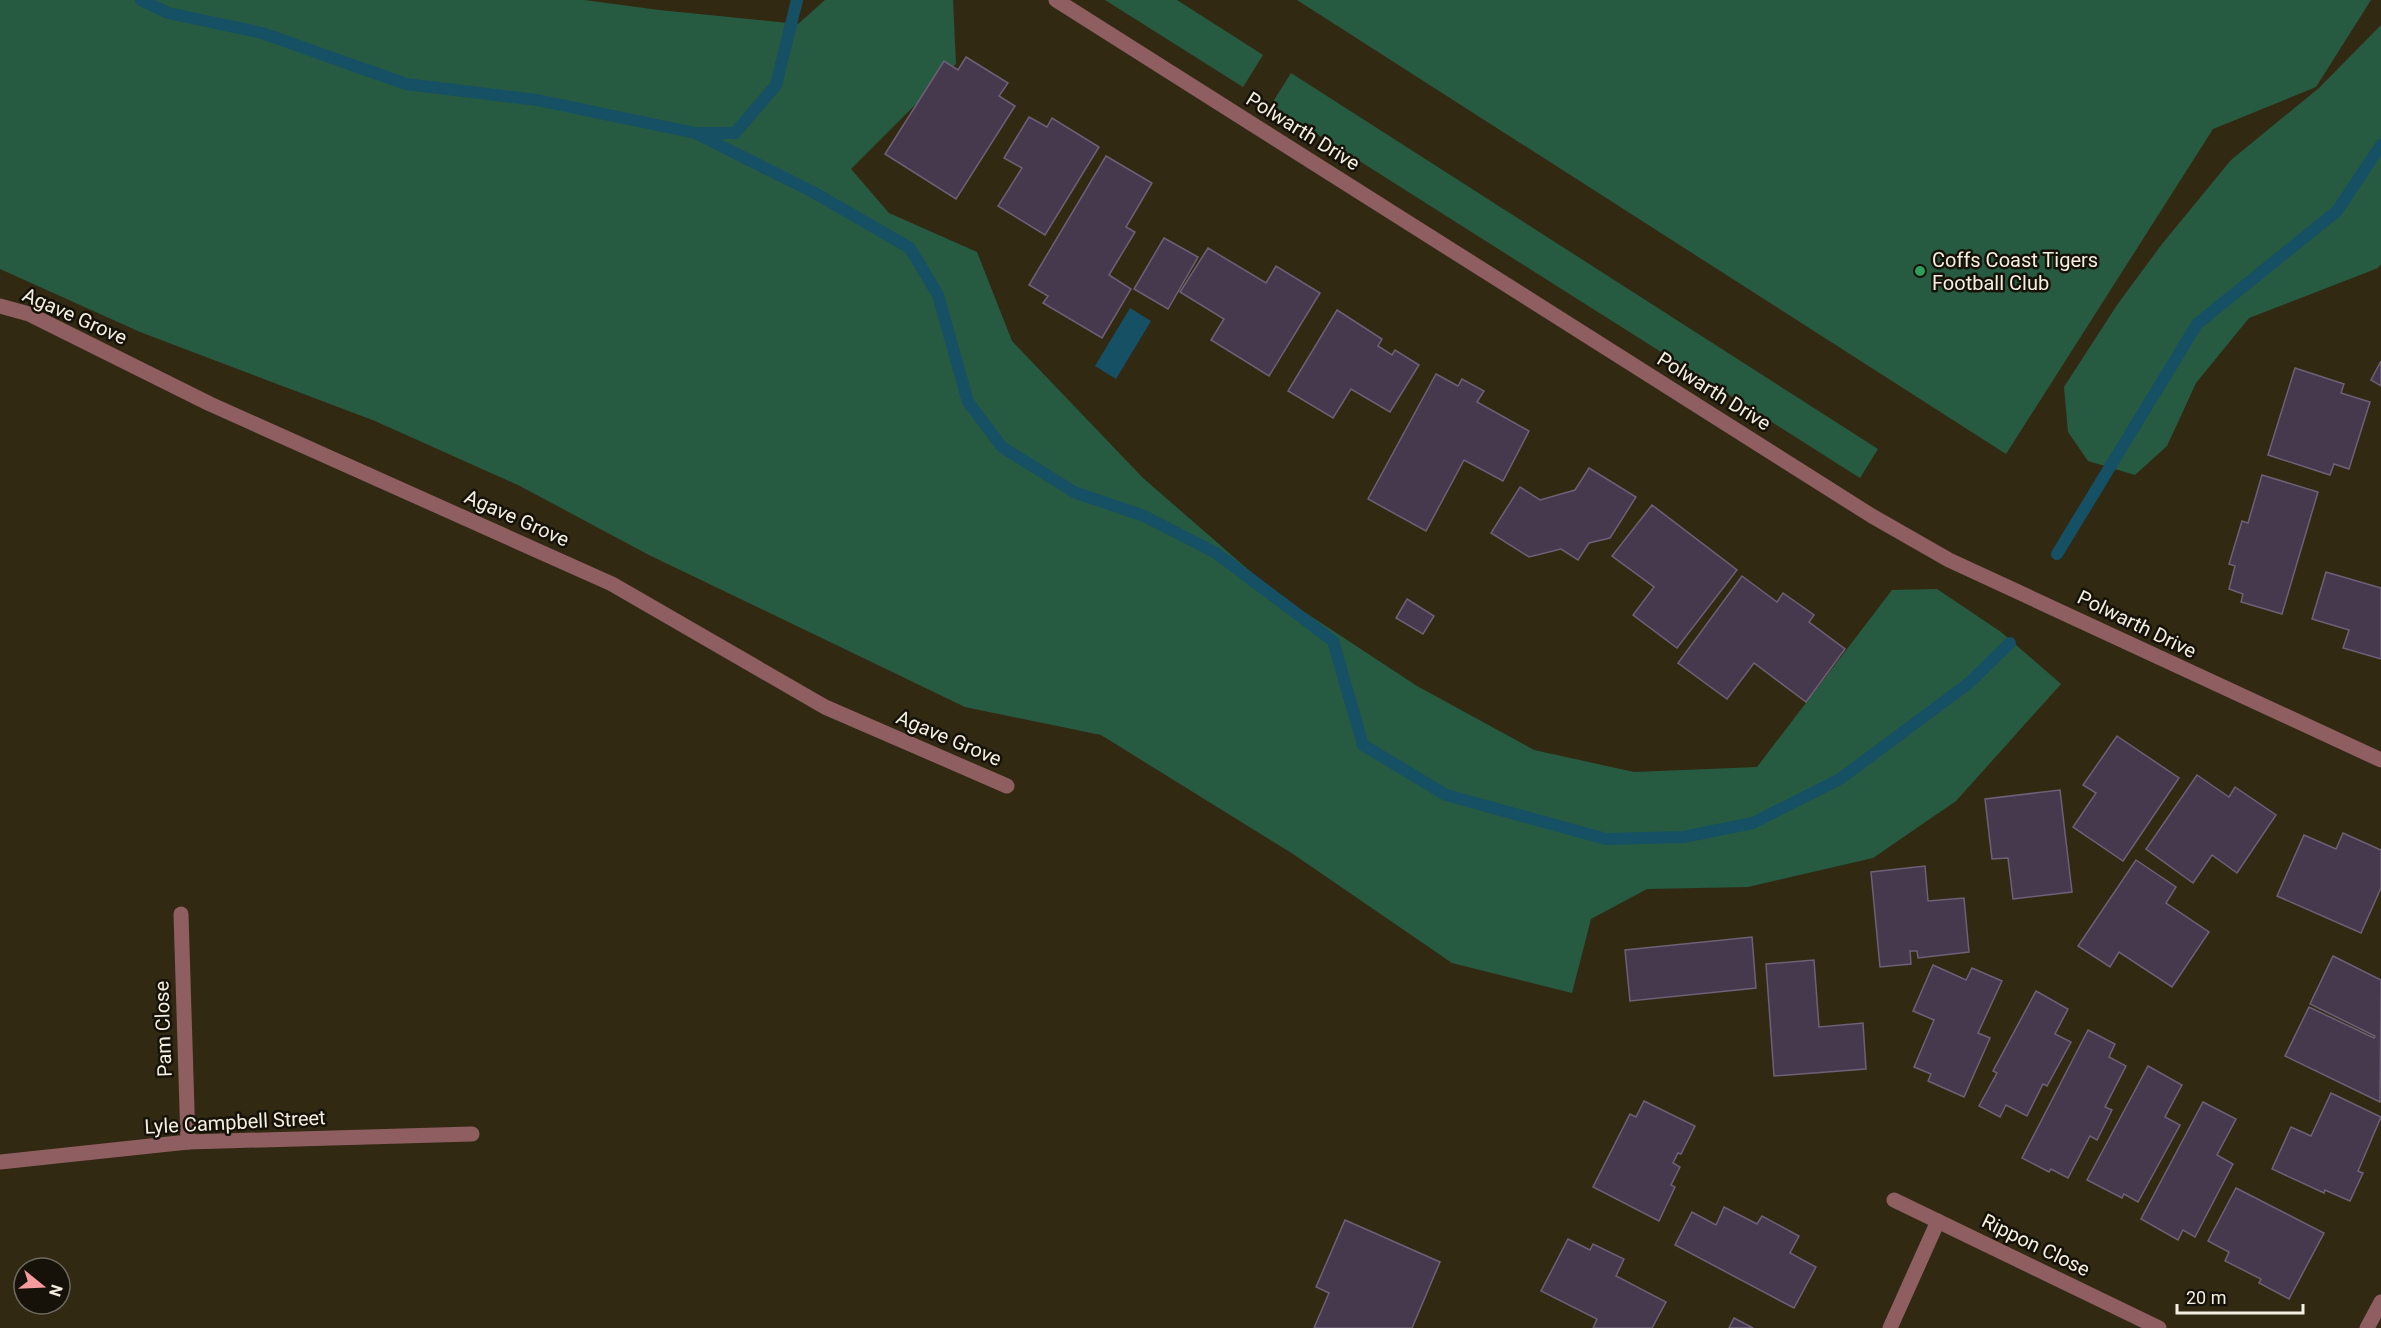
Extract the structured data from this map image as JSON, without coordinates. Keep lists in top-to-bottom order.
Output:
{
  "streets": {
    "street": [
      "Polwarth Drive",
      "Agave Grove",
      "Pam Close",
      "Lyle Campbell Street",
      "Rippon Close"
    ]
  },
  "crossings": [
    ["Pam Close", "Lyle Campbell Street"]
  ],
  "places": ["Coffs Coast Tigers Football Club"],
  "scale_bar": "20 m",
  "north": "right"
}
